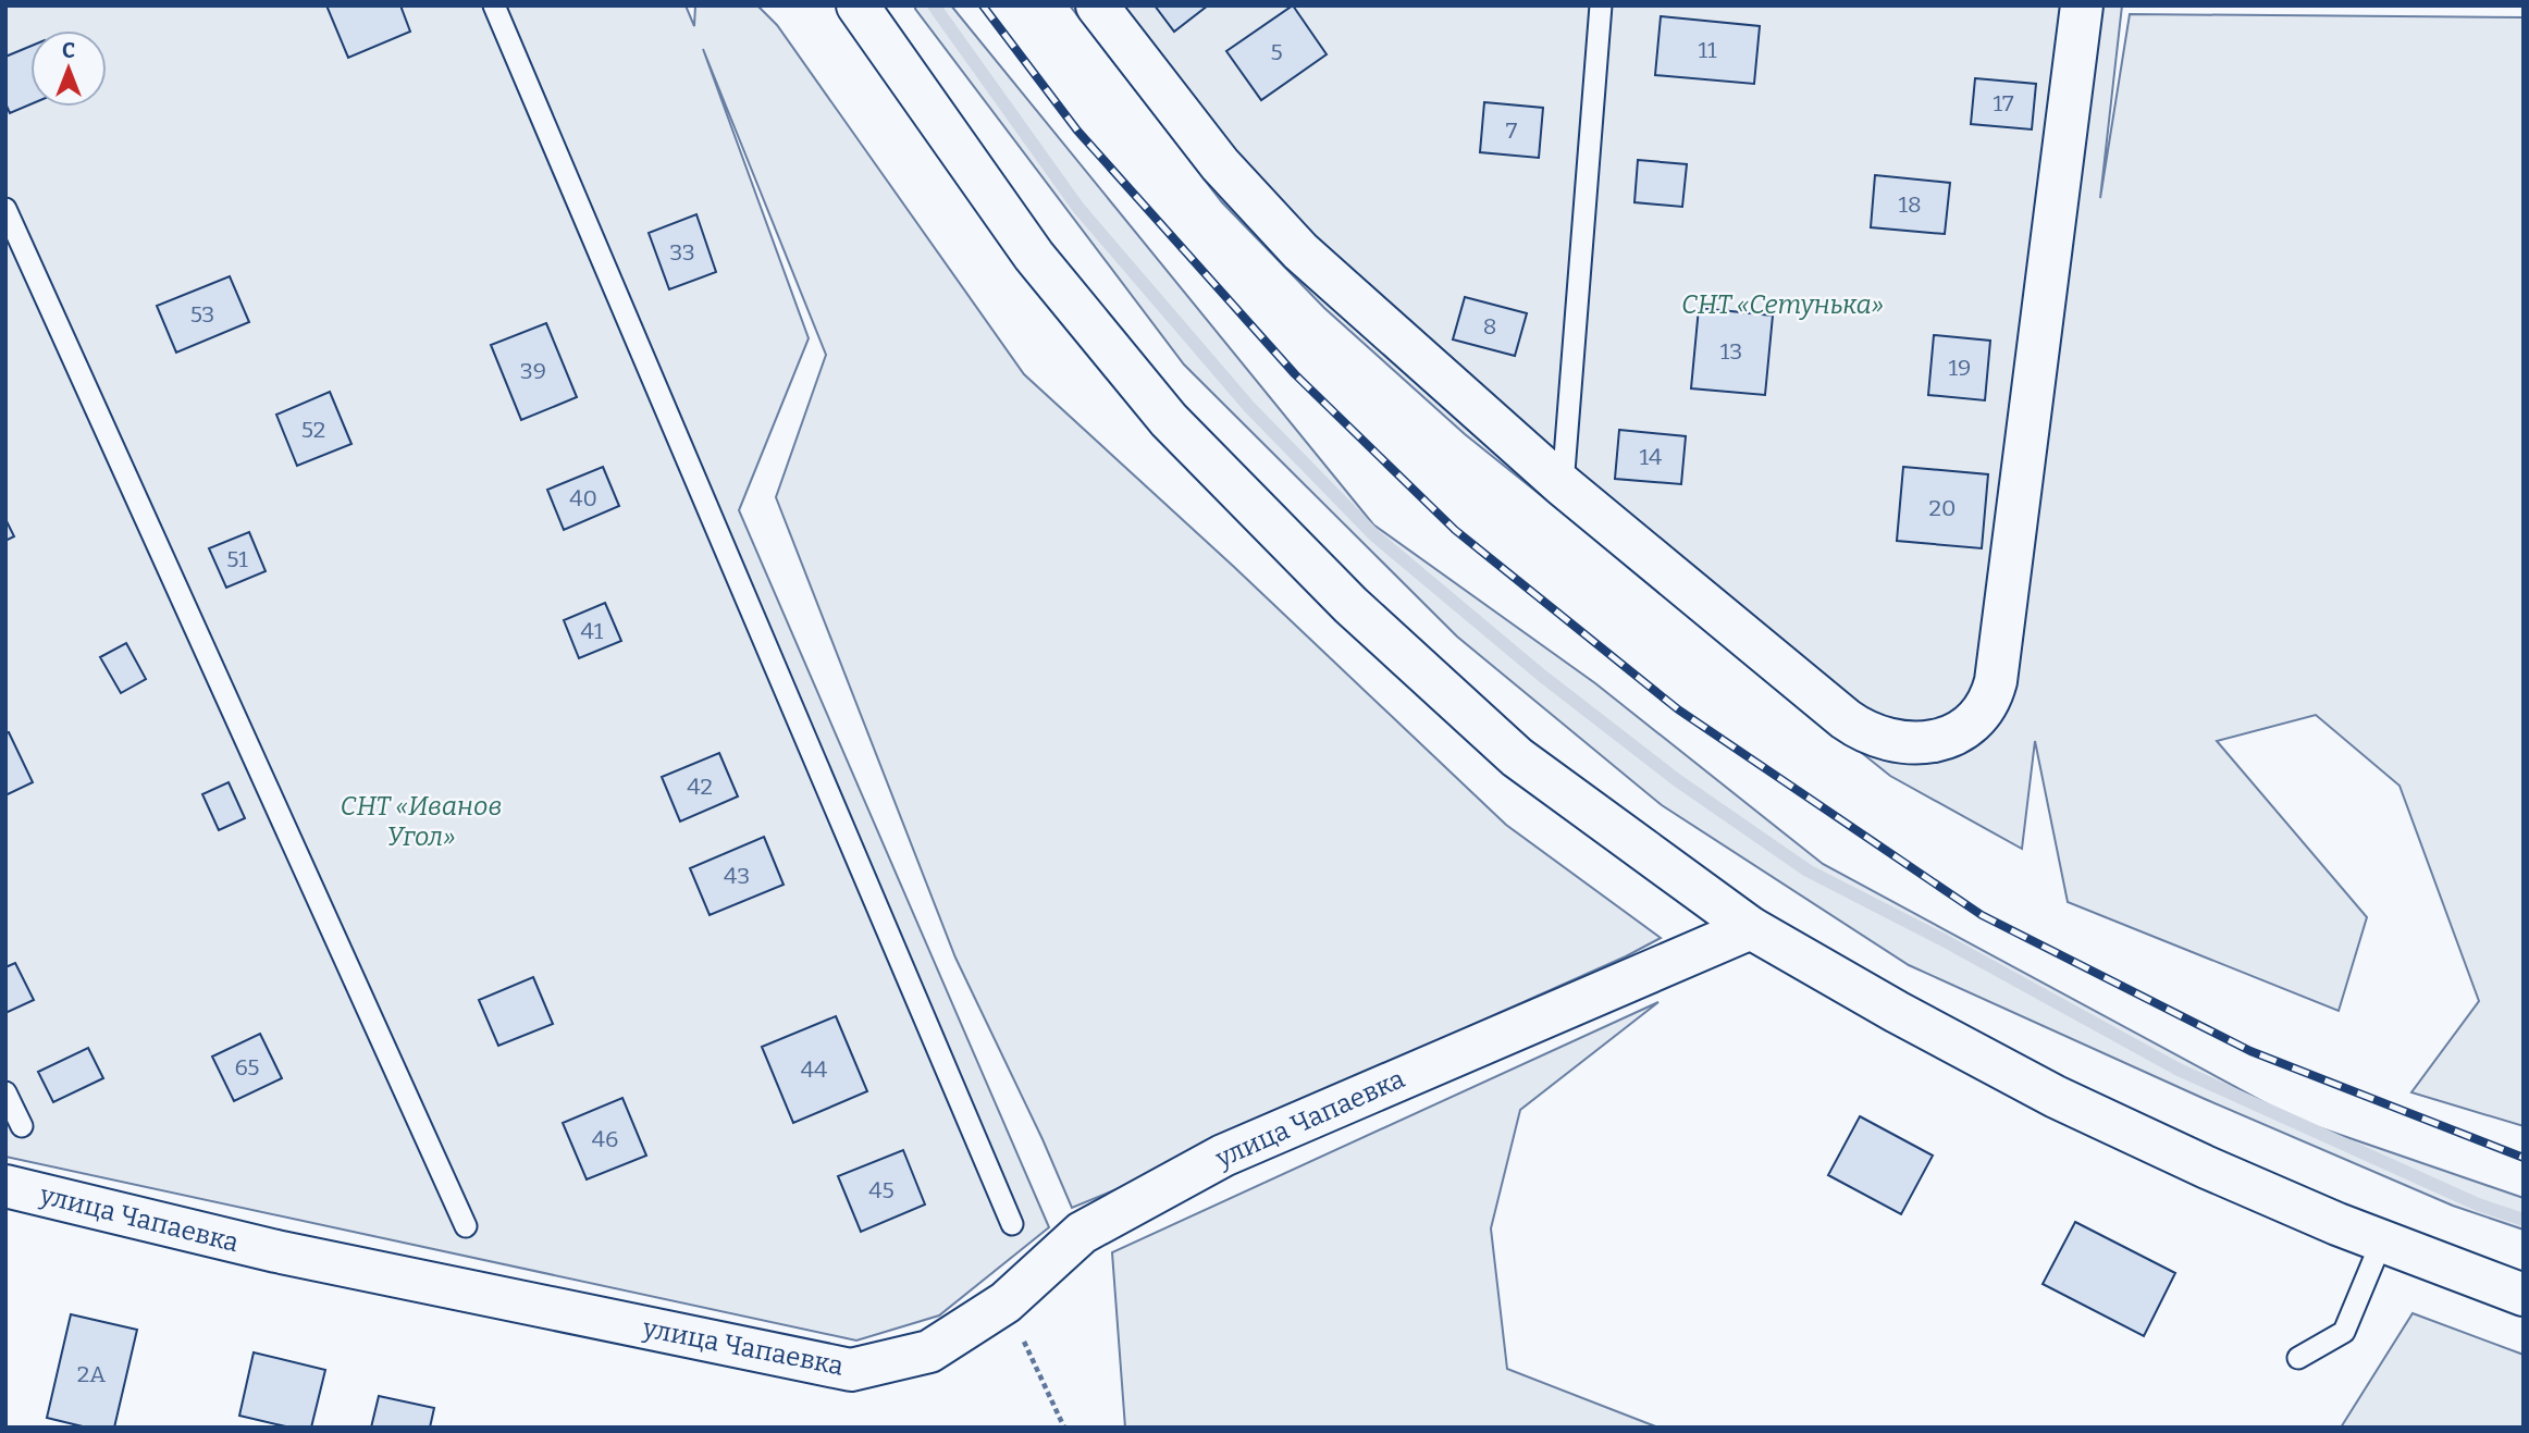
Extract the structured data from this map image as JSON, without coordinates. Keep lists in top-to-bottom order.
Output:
{
  "streets": {
    "street": ["улица Чапаевка"]
  },
  "parks": ["СНТ «Сетунька»", "СНТ «Иванов Угол»"],
  "house_numbers": [
    "11",
    "5",
    "17",
    "7",
    "18",
    "33",
    "53",
    "8",
    "13",
    "19",
    "39",
    "52",
    "14",
    "40",
    "20",
    "51",
    "41",
    "42",
    "43",
    "65",
    "44",
    "46",
    "45",
    "2А"
  ],
  "north": "top"
}
